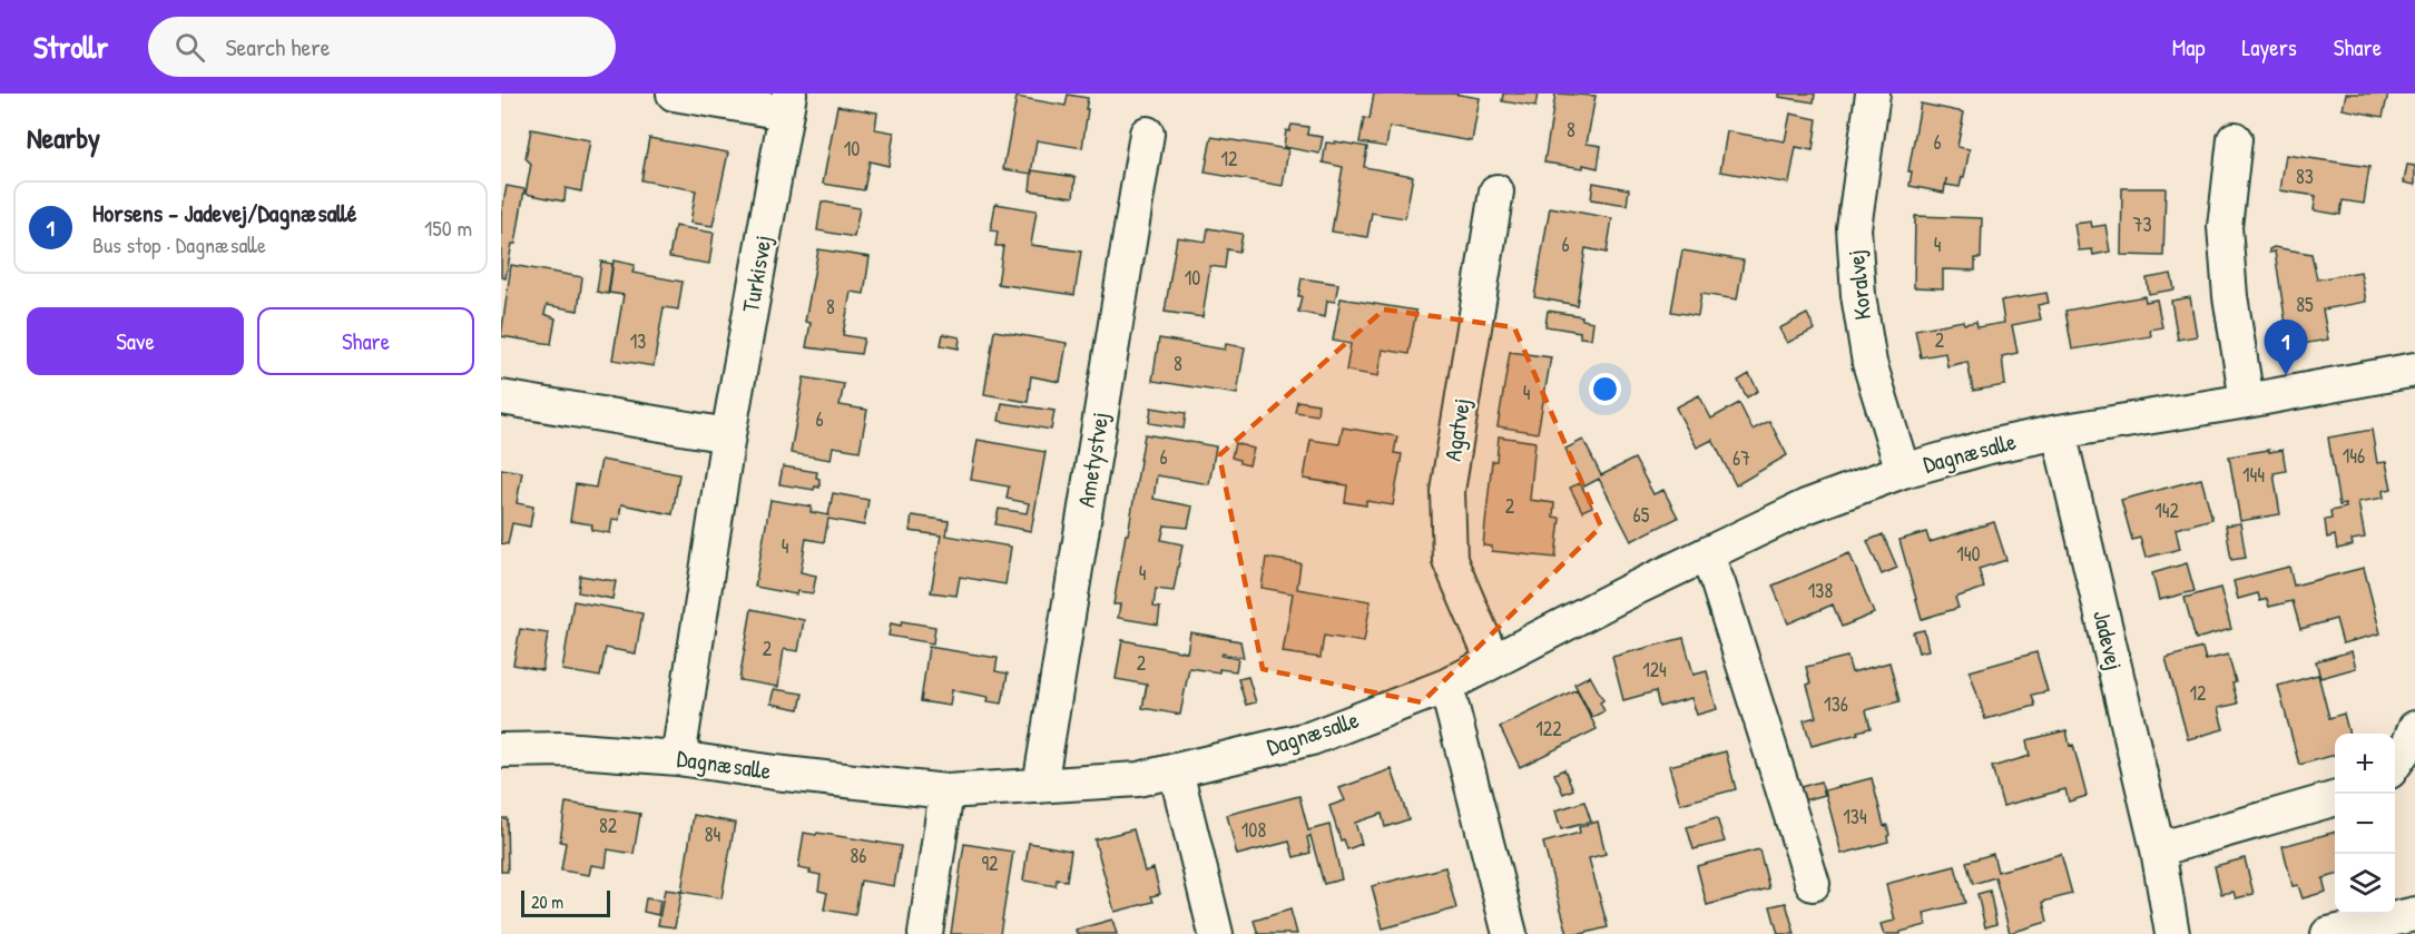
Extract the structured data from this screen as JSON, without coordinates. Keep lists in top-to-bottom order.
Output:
{
  "streets": {
    "street": [
      "Turkisvej",
      "Koralvej",
      "Agatvej",
      "Dagnæsalle",
      "Ametystvej",
      "Jadevej"
    ]
  },
  "crossings": [
    ["Turkisvej", "Dagnæsalle"],
    ["Koralvej", "Dagnæsalle"],
    ["Agatvej", "Dagnæsalle"],
    ["Dagnæsalle", "Ametystvej"],
    ["Dagnæsalle", "Jadevej"]
  ],
  "house_numbers": [
    "8",
    "6",
    "10",
    "12",
    "83",
    "73",
    "6",
    "4",
    "10",
    "85",
    "8",
    "2",
    "13",
    "8",
    "4",
    "6",
    "146",
    "6",
    "67",
    "144",
    "2",
    "142",
    "65",
    "4",
    "140",
    "4",
    "138",
    "2",
    "2",
    "124",
    "12",
    "136",
    "122",
    "134",
    "82",
    "108",
    "84",
    "86",
    "92"
  ],
  "scale_bar": "20 m",
  "page": {
    "header": "Strollr",
    "search": "Search here",
    "nav": ["Map", "Layers", "Share"],
    "heading": "Nearby",
    "list": [
      {
        "mark": "1",
        "name": "Horsens - Jadevej/Dagnæsallé",
        "note": "Bus stop · Dagnæsalle",
        "value": "150 m"
      }
    ],
    "buttons": ["Save", "Share"],
    "pins": "1",
    "map_buttons": ["+", "−"],
    "scale": "20 m"
  }
}
